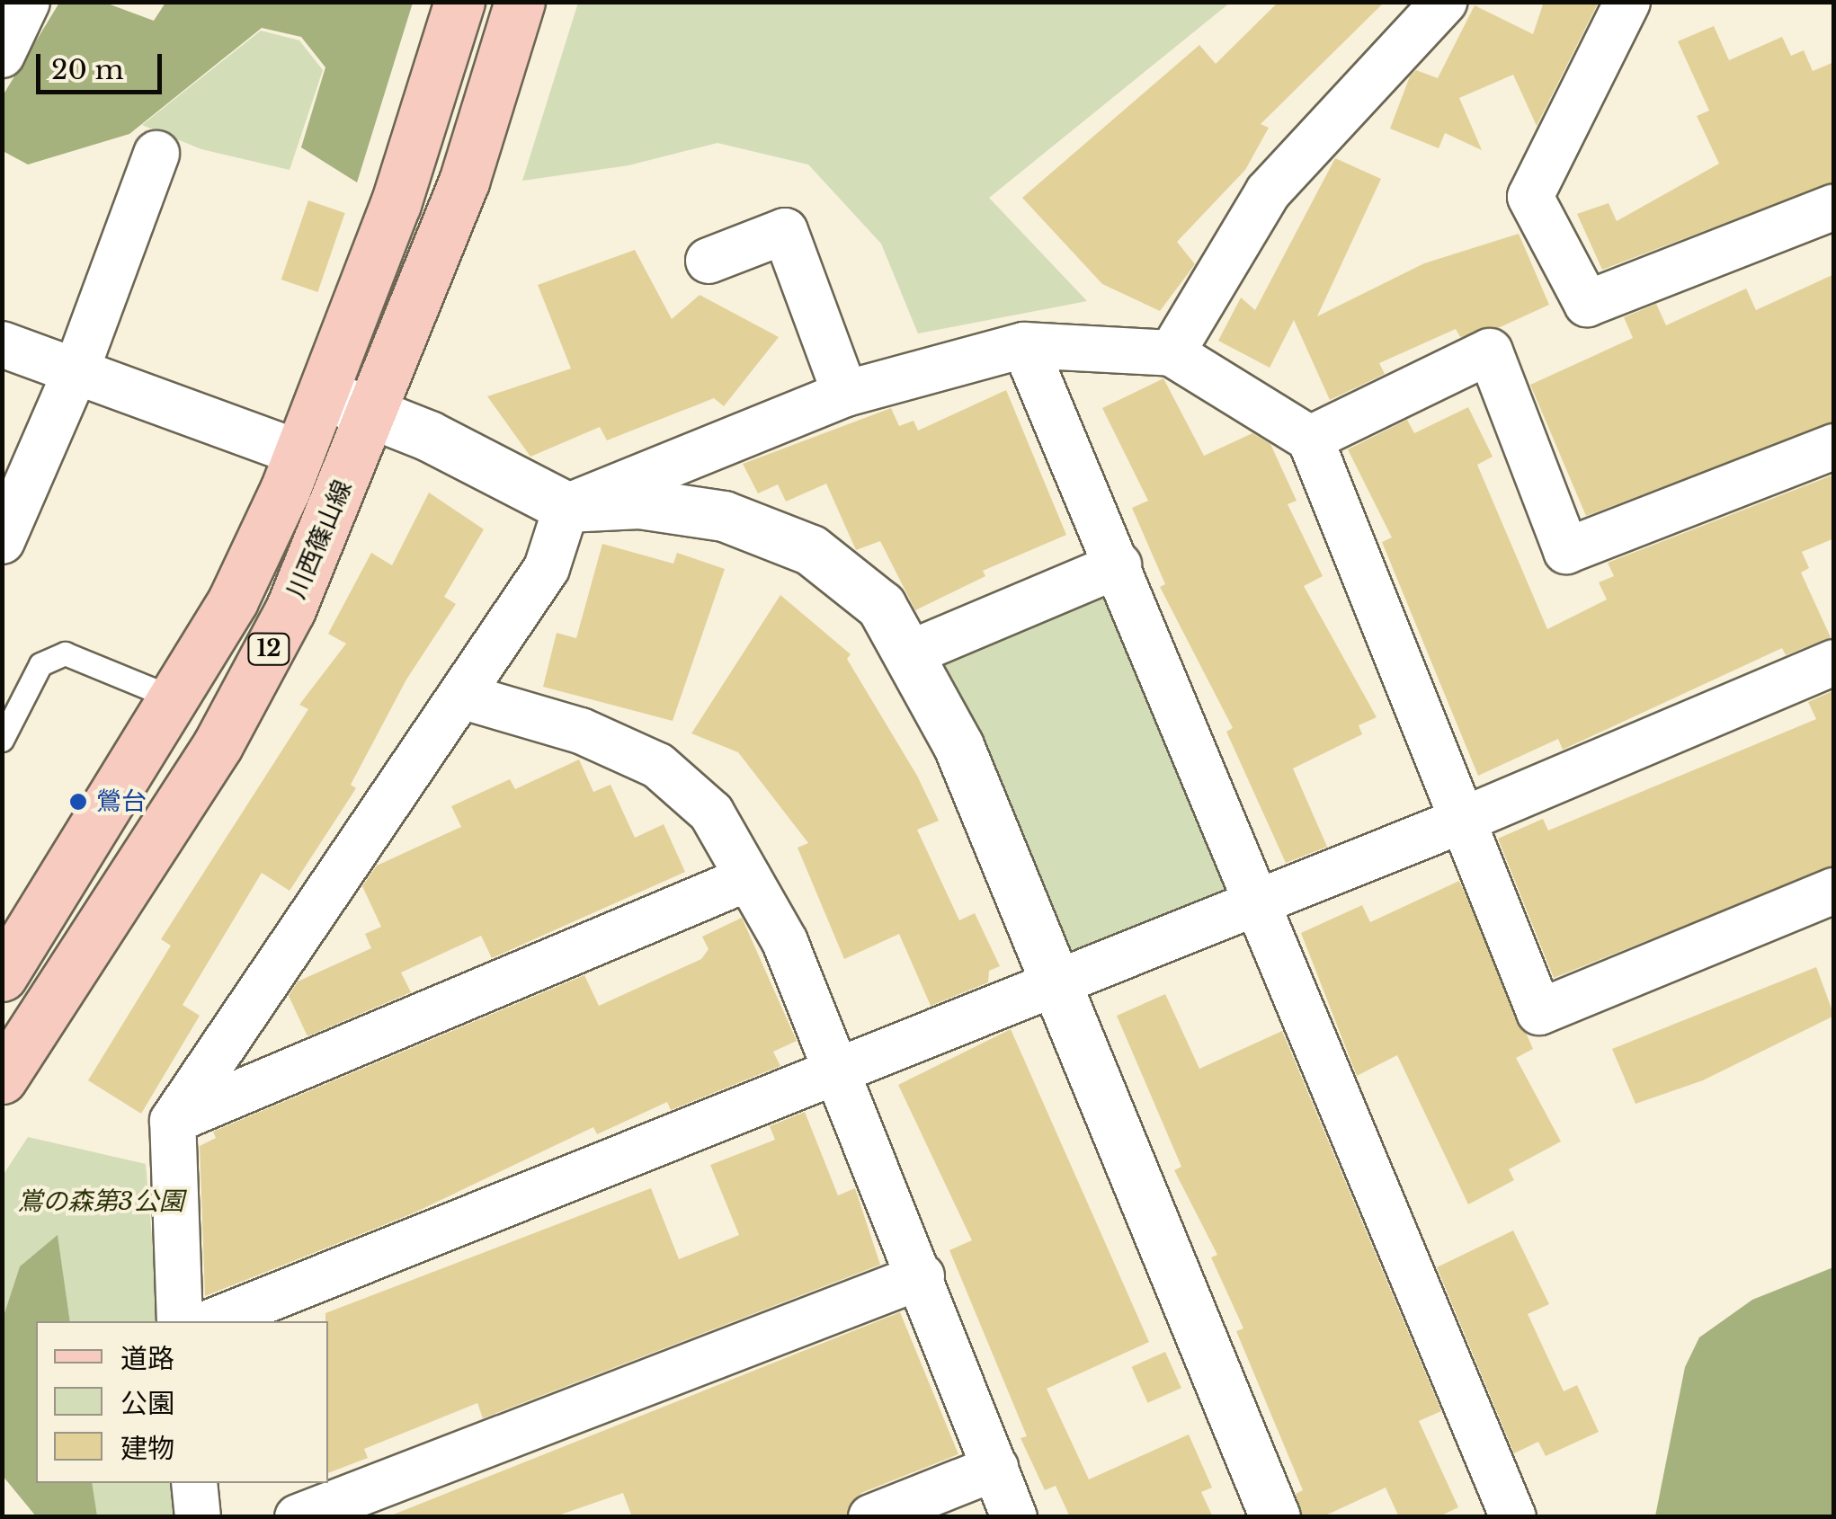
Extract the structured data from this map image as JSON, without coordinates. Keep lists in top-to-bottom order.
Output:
{
  "streets": {
    "main road": ["川西篠山線", "12"]
  },
  "parks": ["鴬の森第3公園"],
  "places": ["鶯台"],
  "legend": ["道路", "公園", "建物"],
  "scale_bar": "20 m"
}
